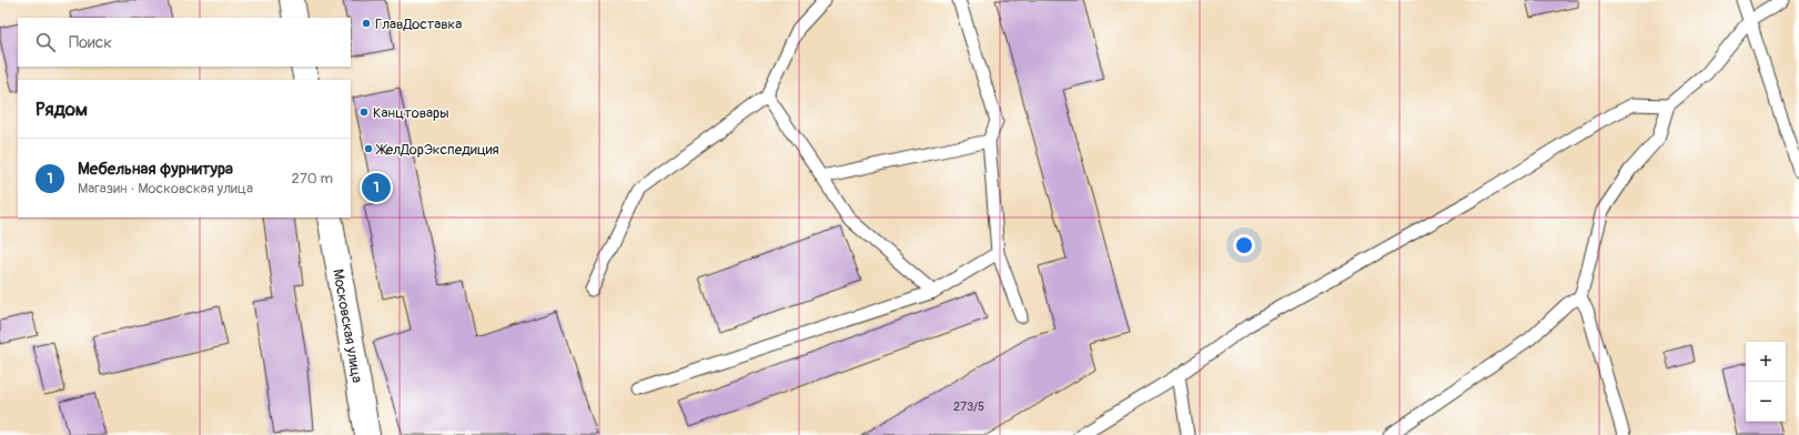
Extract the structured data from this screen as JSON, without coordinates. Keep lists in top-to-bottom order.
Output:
{
  "streets": {
    "street": ["Московская улица"]
  },
  "places": ["ГлавДоставка", "Канцтовары", "ЖелДорЭкспедиция"],
  "house_numbers": ["273/5"],
  "page": {
    "search": "Поиск",
    "heading": "Рядом",
    "list": [
      {
        "mark": "1",
        "name": "Мебельная фурнитура",
        "note": "Магазин · Московская улица",
        "value": "270 m"
      }
    ],
    "pins": "1",
    "map_buttons": ["+", "−"]
  }
}
